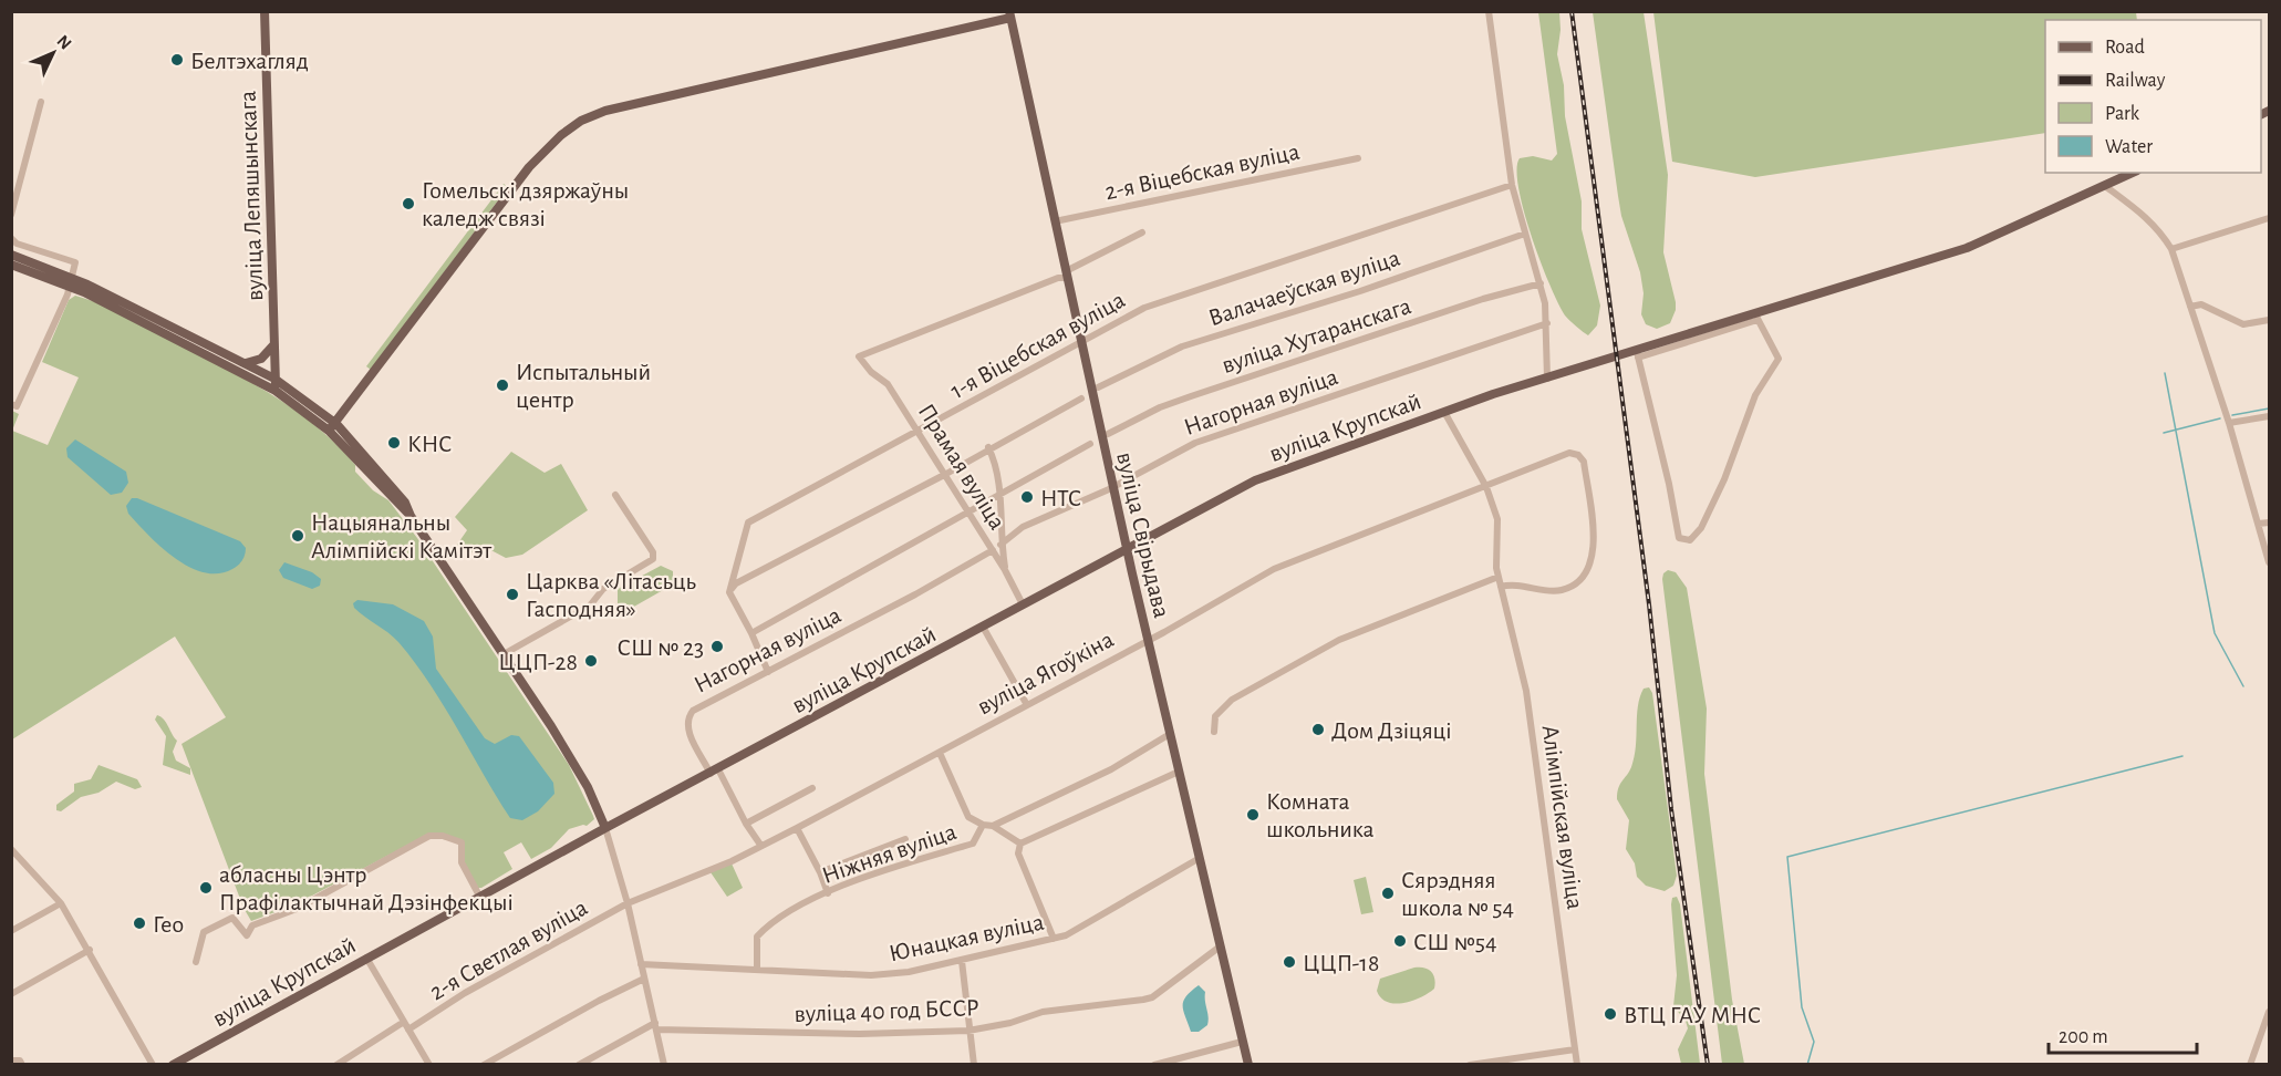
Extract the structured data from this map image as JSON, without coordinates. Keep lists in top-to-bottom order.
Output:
{
  "streets": {
    "main road": ["вуліца Лепяшынскага", "вуліца Крупскай", "вуліца Свірыдава"],
    "street": [
      "2-я Віцебская вуліца",
      "Валачаеўская вуліца",
      "вуліца Хутаранскага",
      "1-я Віцебская вуліца",
      "Нагорная вуліца",
      "Прамая вуліца",
      "вуліца Ягоўкіна",
      "Алімпійская вуліца",
      "Ніжняя вуліца",
      "Юнацкая вуліца",
      "2-я Светлая вуліца",
      "вуліца 40 год БССР"
    ]
  },
  "crossings": [
    ["2-я Віцебская вуліца", "Прамая вуліца"],
    ["2-я Віцебская вуліца", "вуліца Свірыдава"],
    ["1-я Віцебская вуліца", "Прамая вуліца"],
    ["1-я Віцебская вуліца", "вуліца Свірыдава"],
    ["Нагорная вуліца", "вуліца Крупскай"],
    ["Нагорная вуліца", "Прамая вуліца"],
    ["Нагорная вуліца", "вуліца Свірыдава"],
    ["вуліца Крупскай", "Прамая вуліца"],
    ["вуліца Крупскай", "вуліца Свірыдава"],
    ["вуліца Свірыдава", "вуліца Ягоўкіна"],
    ["вуліца Свірыдава", "Юнацкая вуліца"],
    ["вуліца Свірыдава", "вуліца 40 год БССР"],
    ["вуліца Ягоўкіна", "Алімпійская вуліца"],
    ["вуліца Ягоўкіна", "2-я Светлая вуліца"],
    ["Ніжняя вуліца", "Юнацкая вуліца"]
  ],
  "places": [
    "Белтэхагляд",
    "Гомельскі дзяржаўны каледж связі",
    "Испытальный центр",
    "КНС",
    "НТС",
    "Нацыянальны Алімпійскі Камітэт",
    "Царква «Літасьць Гасподняя»",
    "СШ № 23",
    "ЦЦП-28",
    "Дом Дзіцяці",
    "Комната школьника",
    "абласны Цэнтр Прафілактычнай Дэзінфекцыі",
    "Сярэдняя школа № 54",
    "Гео",
    "СШ №54",
    "ЦЦП-18",
    "ВТЦ ГАУ МНС"
  ],
  "legend": [
    "Road",
    "Railway",
    "Park",
    "Water"
  ],
  "scale_bar": "200 m",
  "north": "top right"
}
